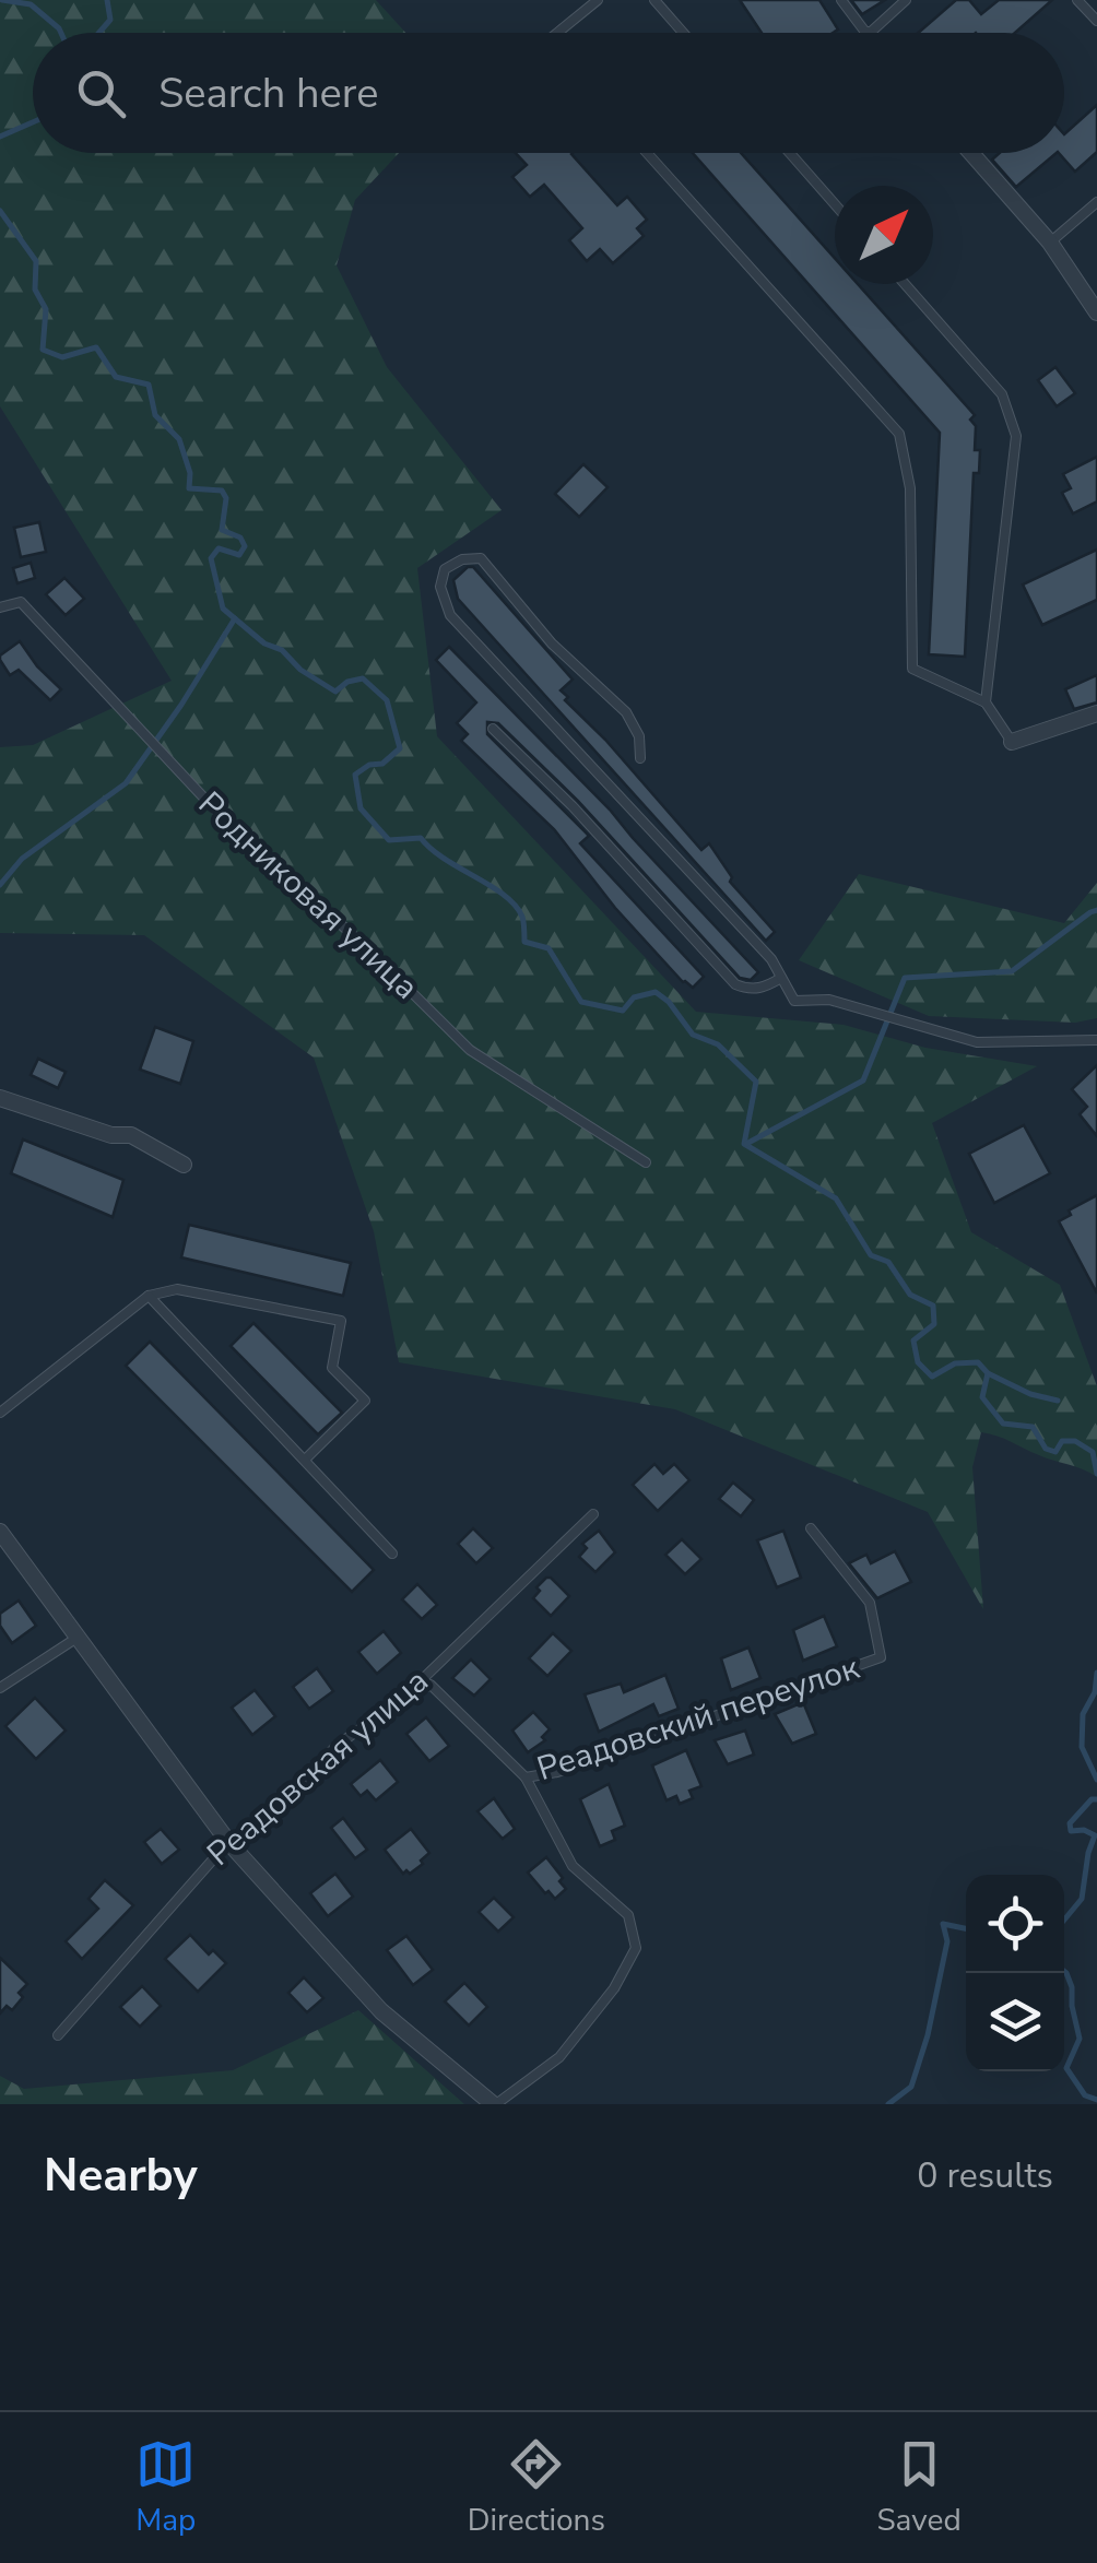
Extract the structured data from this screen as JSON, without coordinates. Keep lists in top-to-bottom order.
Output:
{
  "streets": {
    "lane": ["Родниковая улица", "Реадовский переулок", "Реадовская улица"]
  },
  "crossings": [
    ["Реадовский переулок", "Реадовская улица"]
  ],
  "north": "top right",
  "page": {
    "search": "Search here",
    "heading": ["Nearby", "0 results"],
    "nav": ["Map", "Directions", "Saved"]
  }
}
